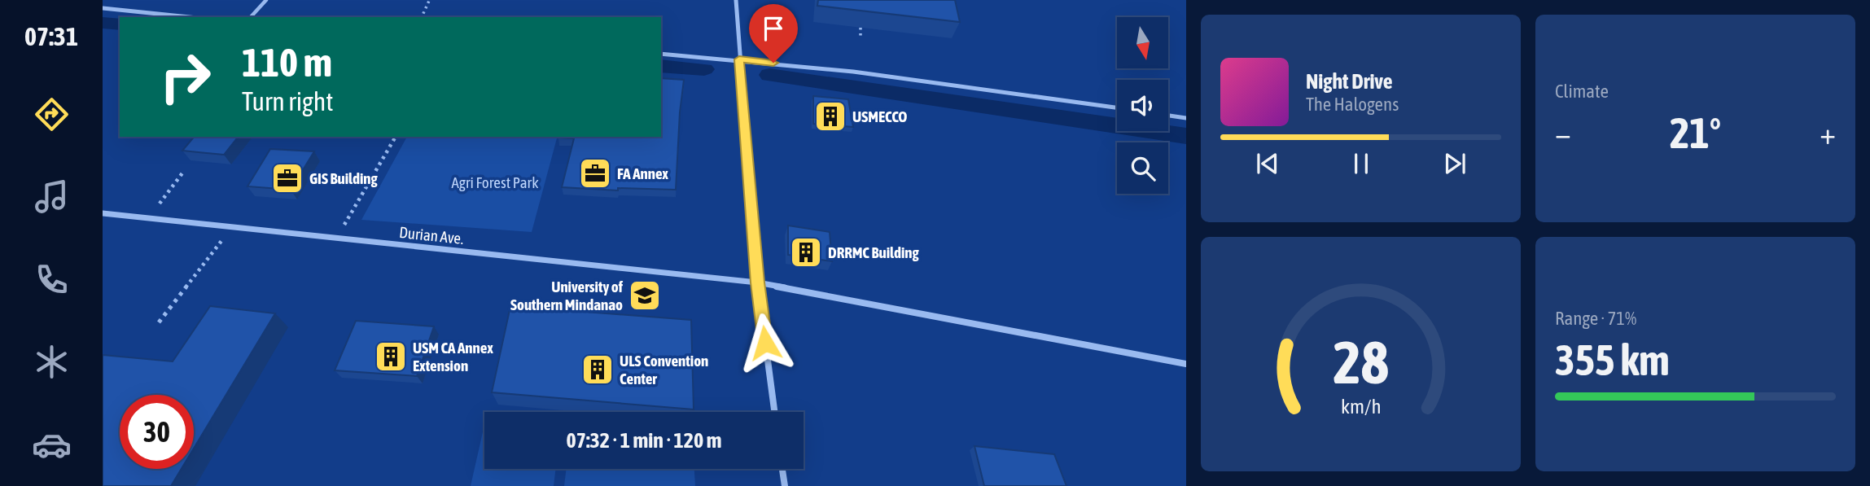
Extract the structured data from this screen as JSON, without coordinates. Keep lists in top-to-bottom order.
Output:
{
  "streets": {
    "street": ["Durian Ave."]
  },
  "parks": ["Agri Forest Park"],
  "places": {
    "building": [
      "USMECCO",
      "DRRMC Building",
      "USM CA Annex Extension",
      "ULS Convention Center"
    ],
    "office": ["FA Annex", "GIS Building"],
    "school or university": ["University of Southern Mindanao"]
  },
  "north": "bottom",
  "page": {
    "tabs": "07:31",
    "tile": [
      "Climate",
      ["Range · 71%", "355 km"]
    ],
    "turn": ["110 m", "Turn right"],
    "song": ["Night Drive", "The Halogens"],
    "heat": ["−", "21°", "+"],
    "limit": "30",
    "trip": "07:32 · 1 min · 120 m",
    "gauge": ["28", "km/h"]
  }
}
